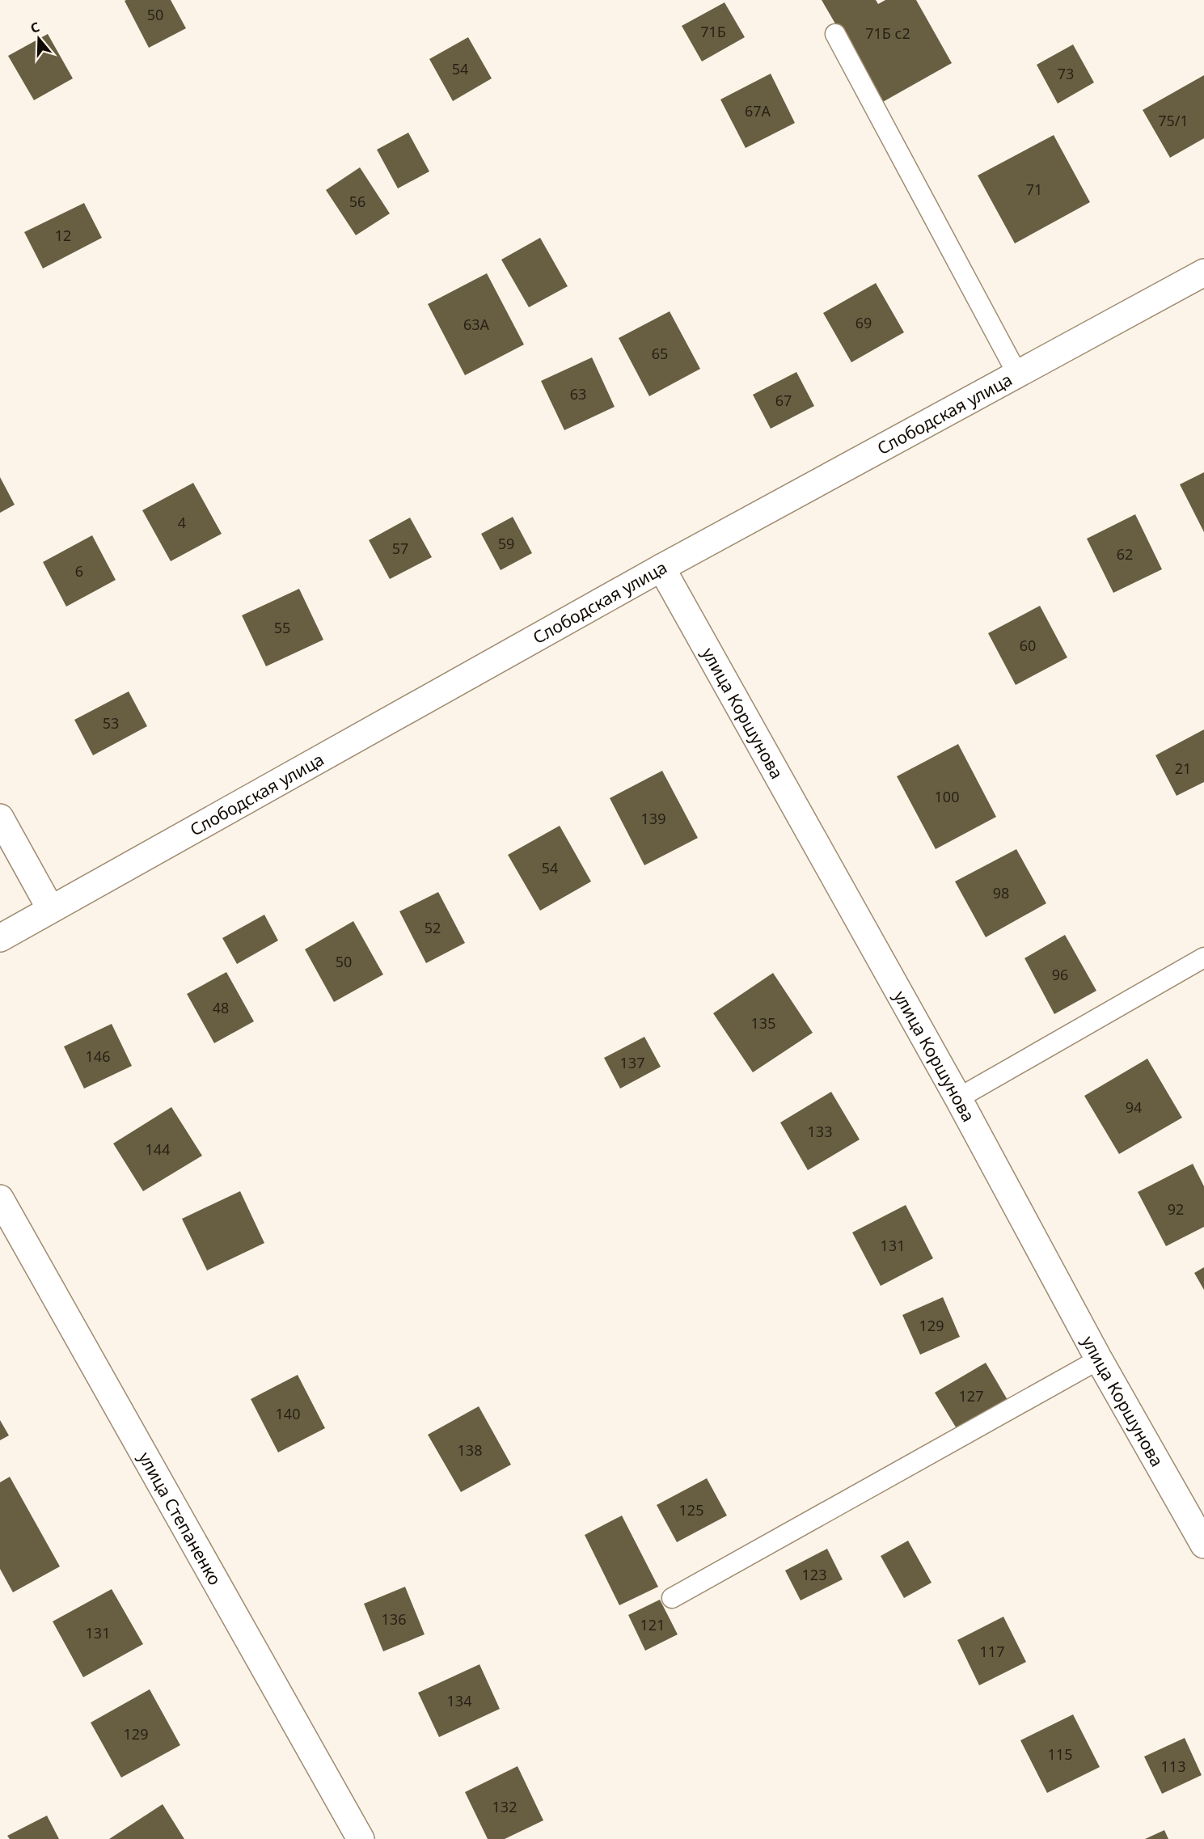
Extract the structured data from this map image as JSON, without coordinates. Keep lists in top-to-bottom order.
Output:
{
  "streets": {
    "street": ["Слободская улица", "улица Коршунова", "улица Степаненко"]
  },
  "crossings": [
    ["Слободская улица", "улица Коршунова"]
  ],
  "house_numbers": [
    "50",
    "71Б",
    "71Б с2",
    "54",
    "73",
    "67А",
    "75/1",
    "71",
    "56",
    "12",
    "69",
    "63А",
    "65",
    "63",
    "67",
    "4",
    "59",
    "57",
    "62",
    "6",
    "55",
    "60",
    "53",
    "21",
    "100",
    "139",
    "54",
    "98",
    "52",
    "50",
    "96",
    "48",
    "135",
    "146",
    "137",
    "94",
    "133",
    "144",
    "92",
    "131",
    "129",
    "127",
    "140",
    "138",
    "125",
    "123",
    "136",
    "121",
    "131",
    "117",
    "134",
    "129",
    "115",
    "113",
    "132"
  ],
  "north": "top"
}
